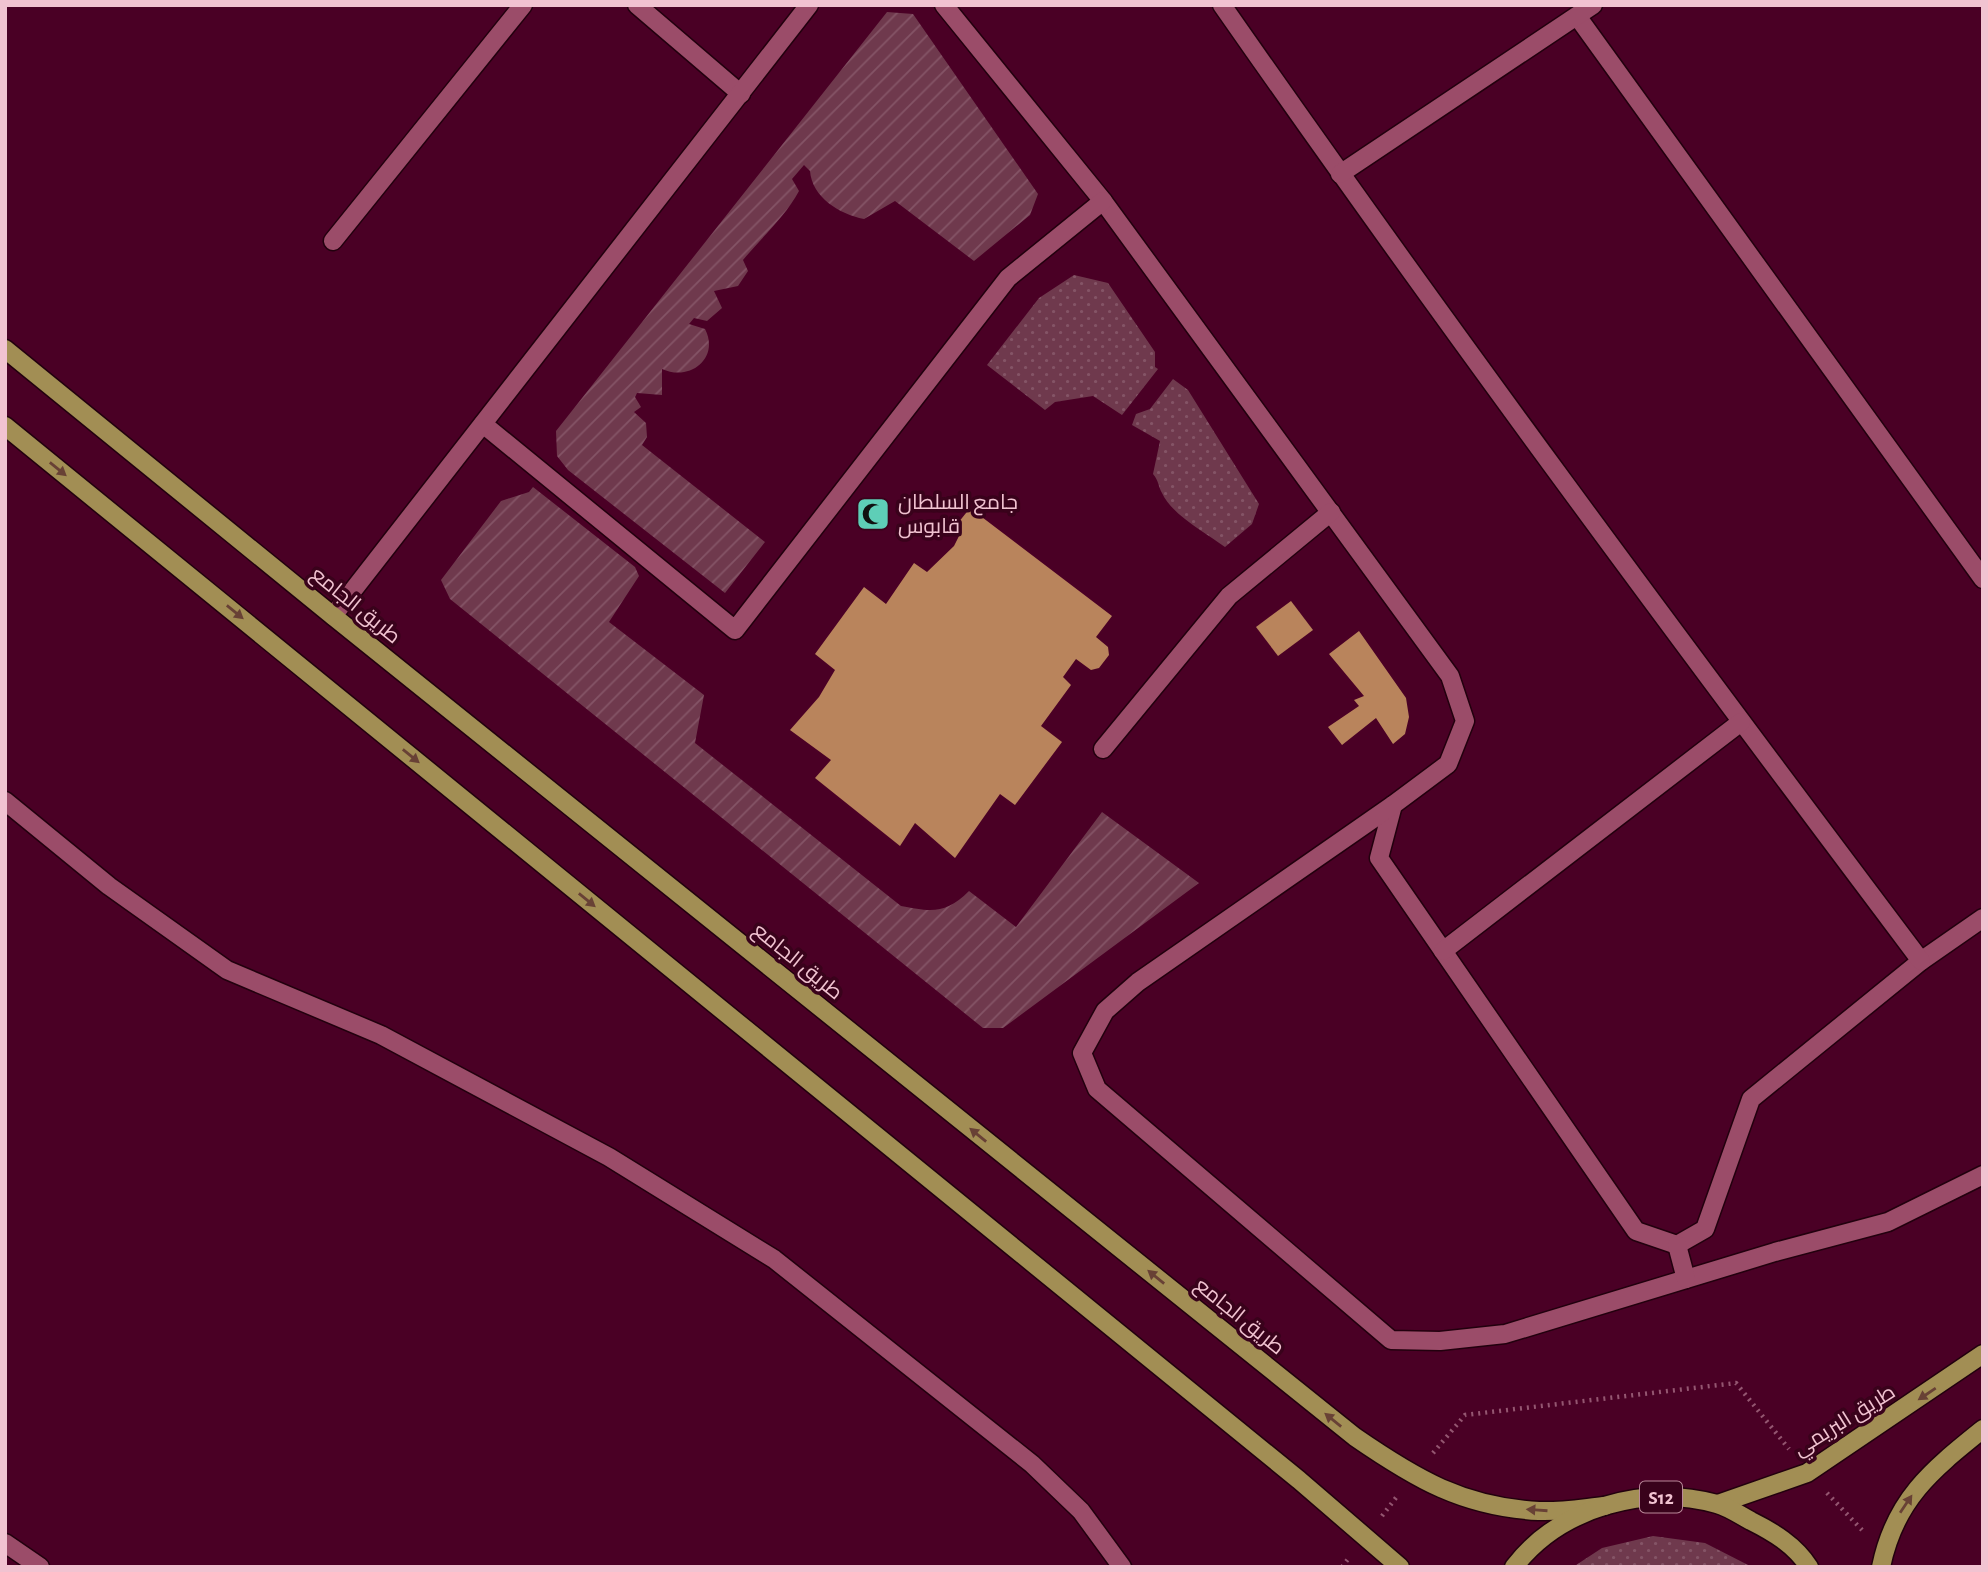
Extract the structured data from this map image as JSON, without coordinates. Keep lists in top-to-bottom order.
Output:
{
  "streets": {
    "main road": ["طريق الجامع", "طريق البريمي", "S12"]
  },
  "crossings": [
    ["طريق الجامع", "S12"],
    ["طريق البريمي", "S12"]
  ],
  "places": {
    "mosque": ["جامع السلطان قابوس"]
  }
}
